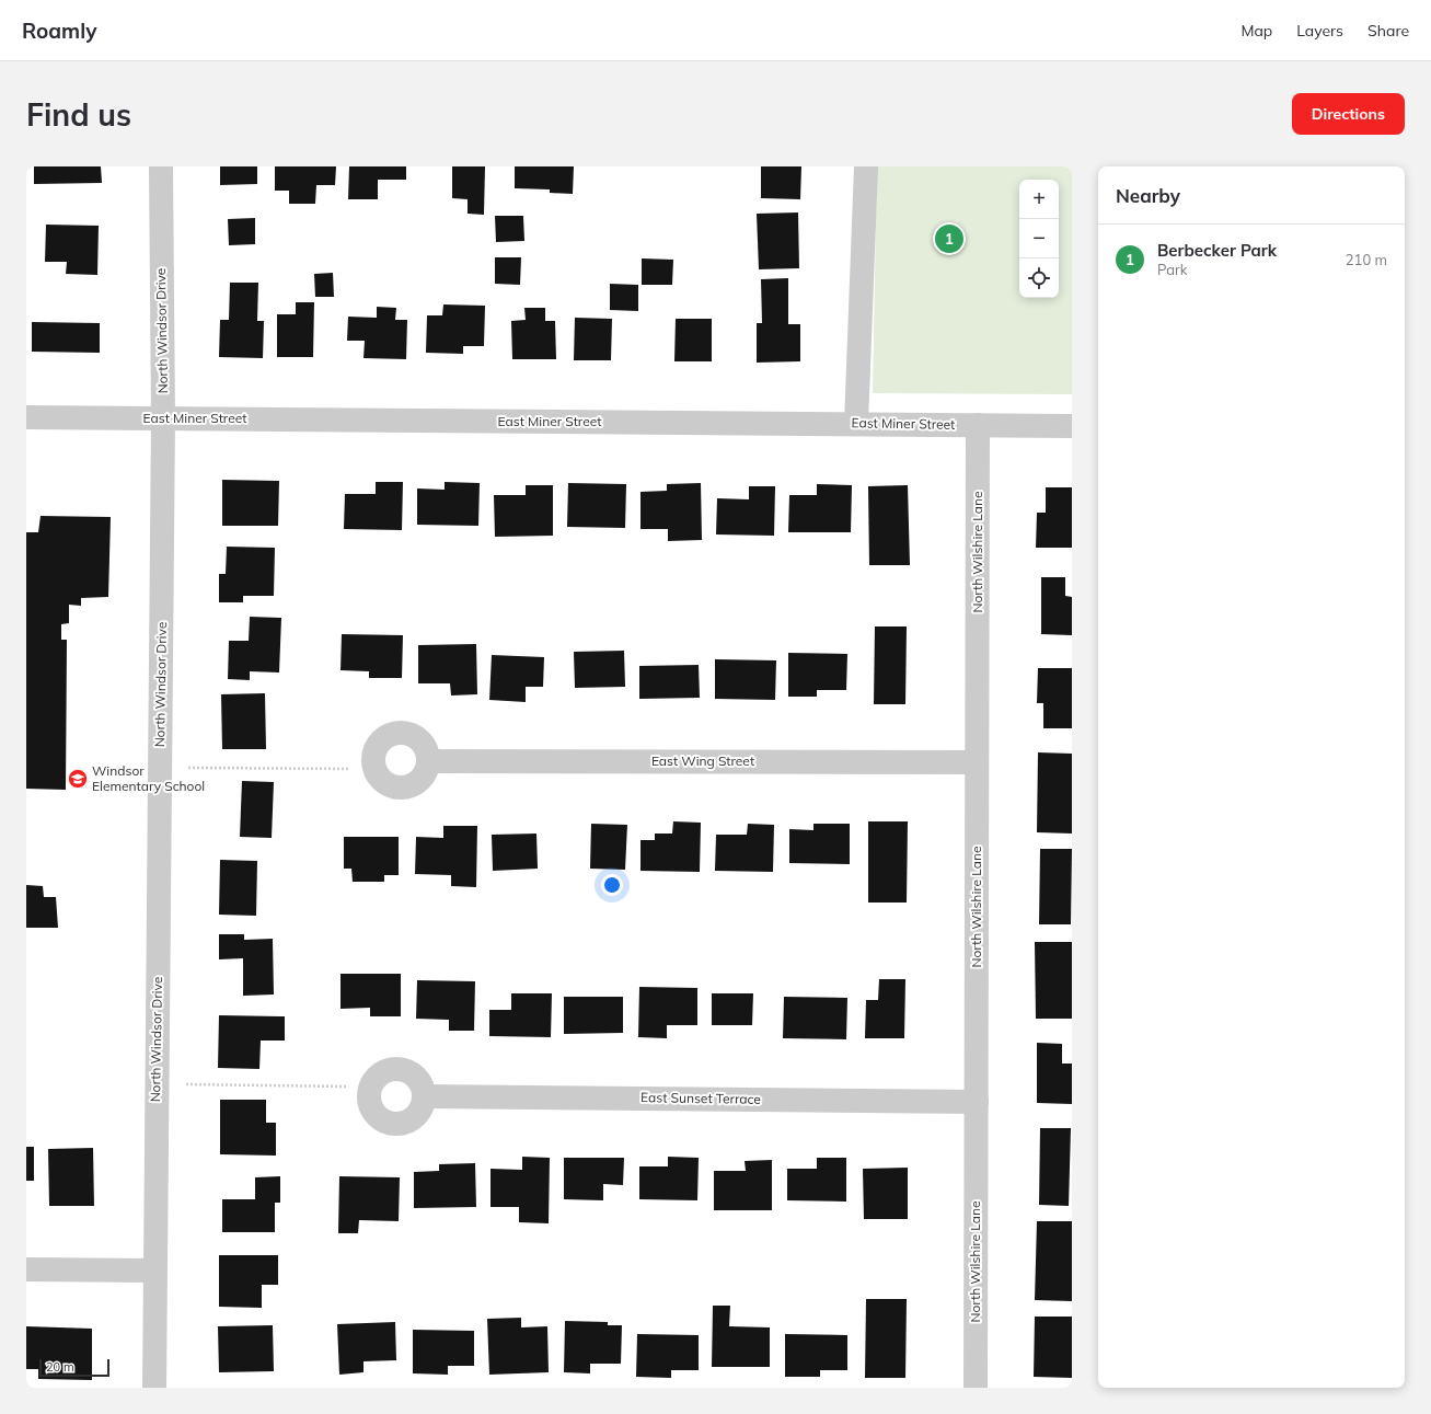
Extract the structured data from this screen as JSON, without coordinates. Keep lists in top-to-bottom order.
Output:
{
  "streets": {
    "street": [
      "North Windsor Drive",
      "East Miner Street",
      "North Wilshire Lane",
      "East Wing Street",
      "East Sunset Terrace"
    ]
  },
  "crossings": [
    ["North Windsor Drive", "East Miner Street"],
    ["East Miner Street", "North Wilshire Lane"],
    ["North Wilshire Lane", "East Wing Street"],
    ["North Wilshire Lane", "East Sunset Terrace"]
  ],
  "places": {
    "school or university": ["Windsor Elementary School"]
  },
  "scale_bar": "20 m",
  "page": {
    "header": "Roamly",
    "nav": ["Map", "Layers", "Share"],
    "buttons": "Directions",
    "title": "Find us",
    "heading": "Nearby",
    "map_buttons": ["+", "−"],
    "pins": "1",
    "list": [
      {
        "mark": "1",
        "name": "Berbecker Park",
        "note": "Park",
        "value": "210 m"
      }
    ],
    "scale": "20 m"
  }
}
